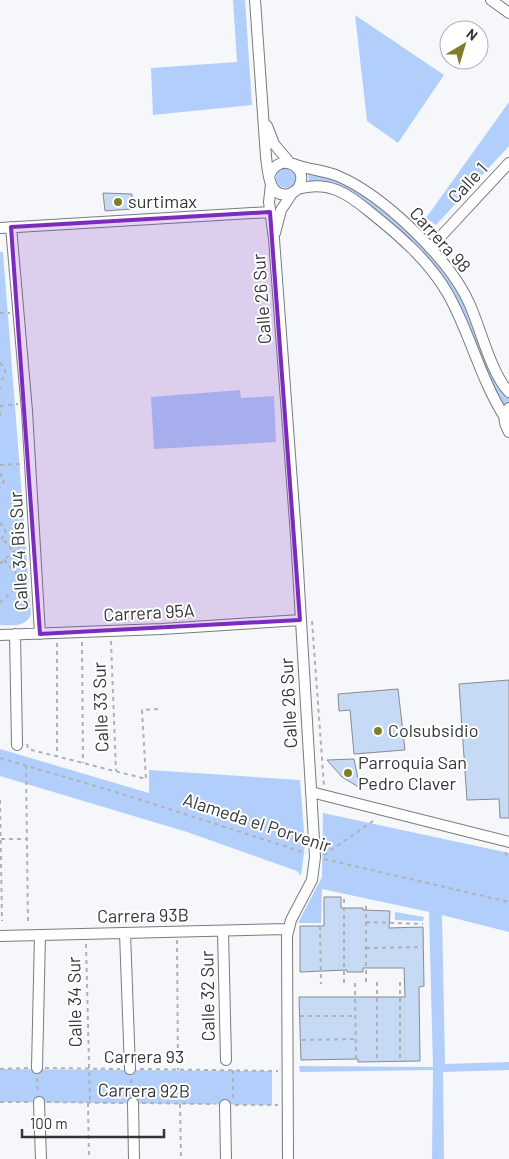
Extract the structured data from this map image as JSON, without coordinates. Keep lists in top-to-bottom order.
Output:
{
  "streets": {
    "street": [
      "Calle 1",
      "Carrera 98",
      "Calle 26 Sur",
      "Calle 34 Bis Sur",
      "Carrera 95A",
      "Carrera 93B",
      "Calle 32 Sur"
    ],
    "path": [
      "Calle 33 Sur",
      "Alameda el Porvenir",
      "Calle 34 Sur",
      "Carrera 93",
      "Carrera 92B"
    ]
  },
  "crossings": [
    ["Calle 1", "Carrera 98"],
    ["Carrera 98", "Calle 26 Sur"],
    ["Calle 26 Sur", "Carrera 95A"],
    ["Calle 26 Sur", "Alameda el Porvenir"],
    ["Calle 26 Sur", "Carrera 93B"],
    ["Calle 26 Sur", "Carrera 93"],
    ["Calle 26 Sur", "Carrera 92B"],
    ["Calle 34 Bis Sur", "Carrera 95A"],
    ["Carrera 93B", "Calle 32 Sur"],
    ["Carrera 93B", "Calle 34 Sur"],
    ["Calle 34 Sur", "Carrera 93"],
    ["Calle 34 Sur", "Carrera 92B"]
  ],
  "places": ["surtimax", "Colsubsidio", "Parroquia San Pedro Claver"],
  "scale_bar": "100 m",
  "north": "top right"
}
